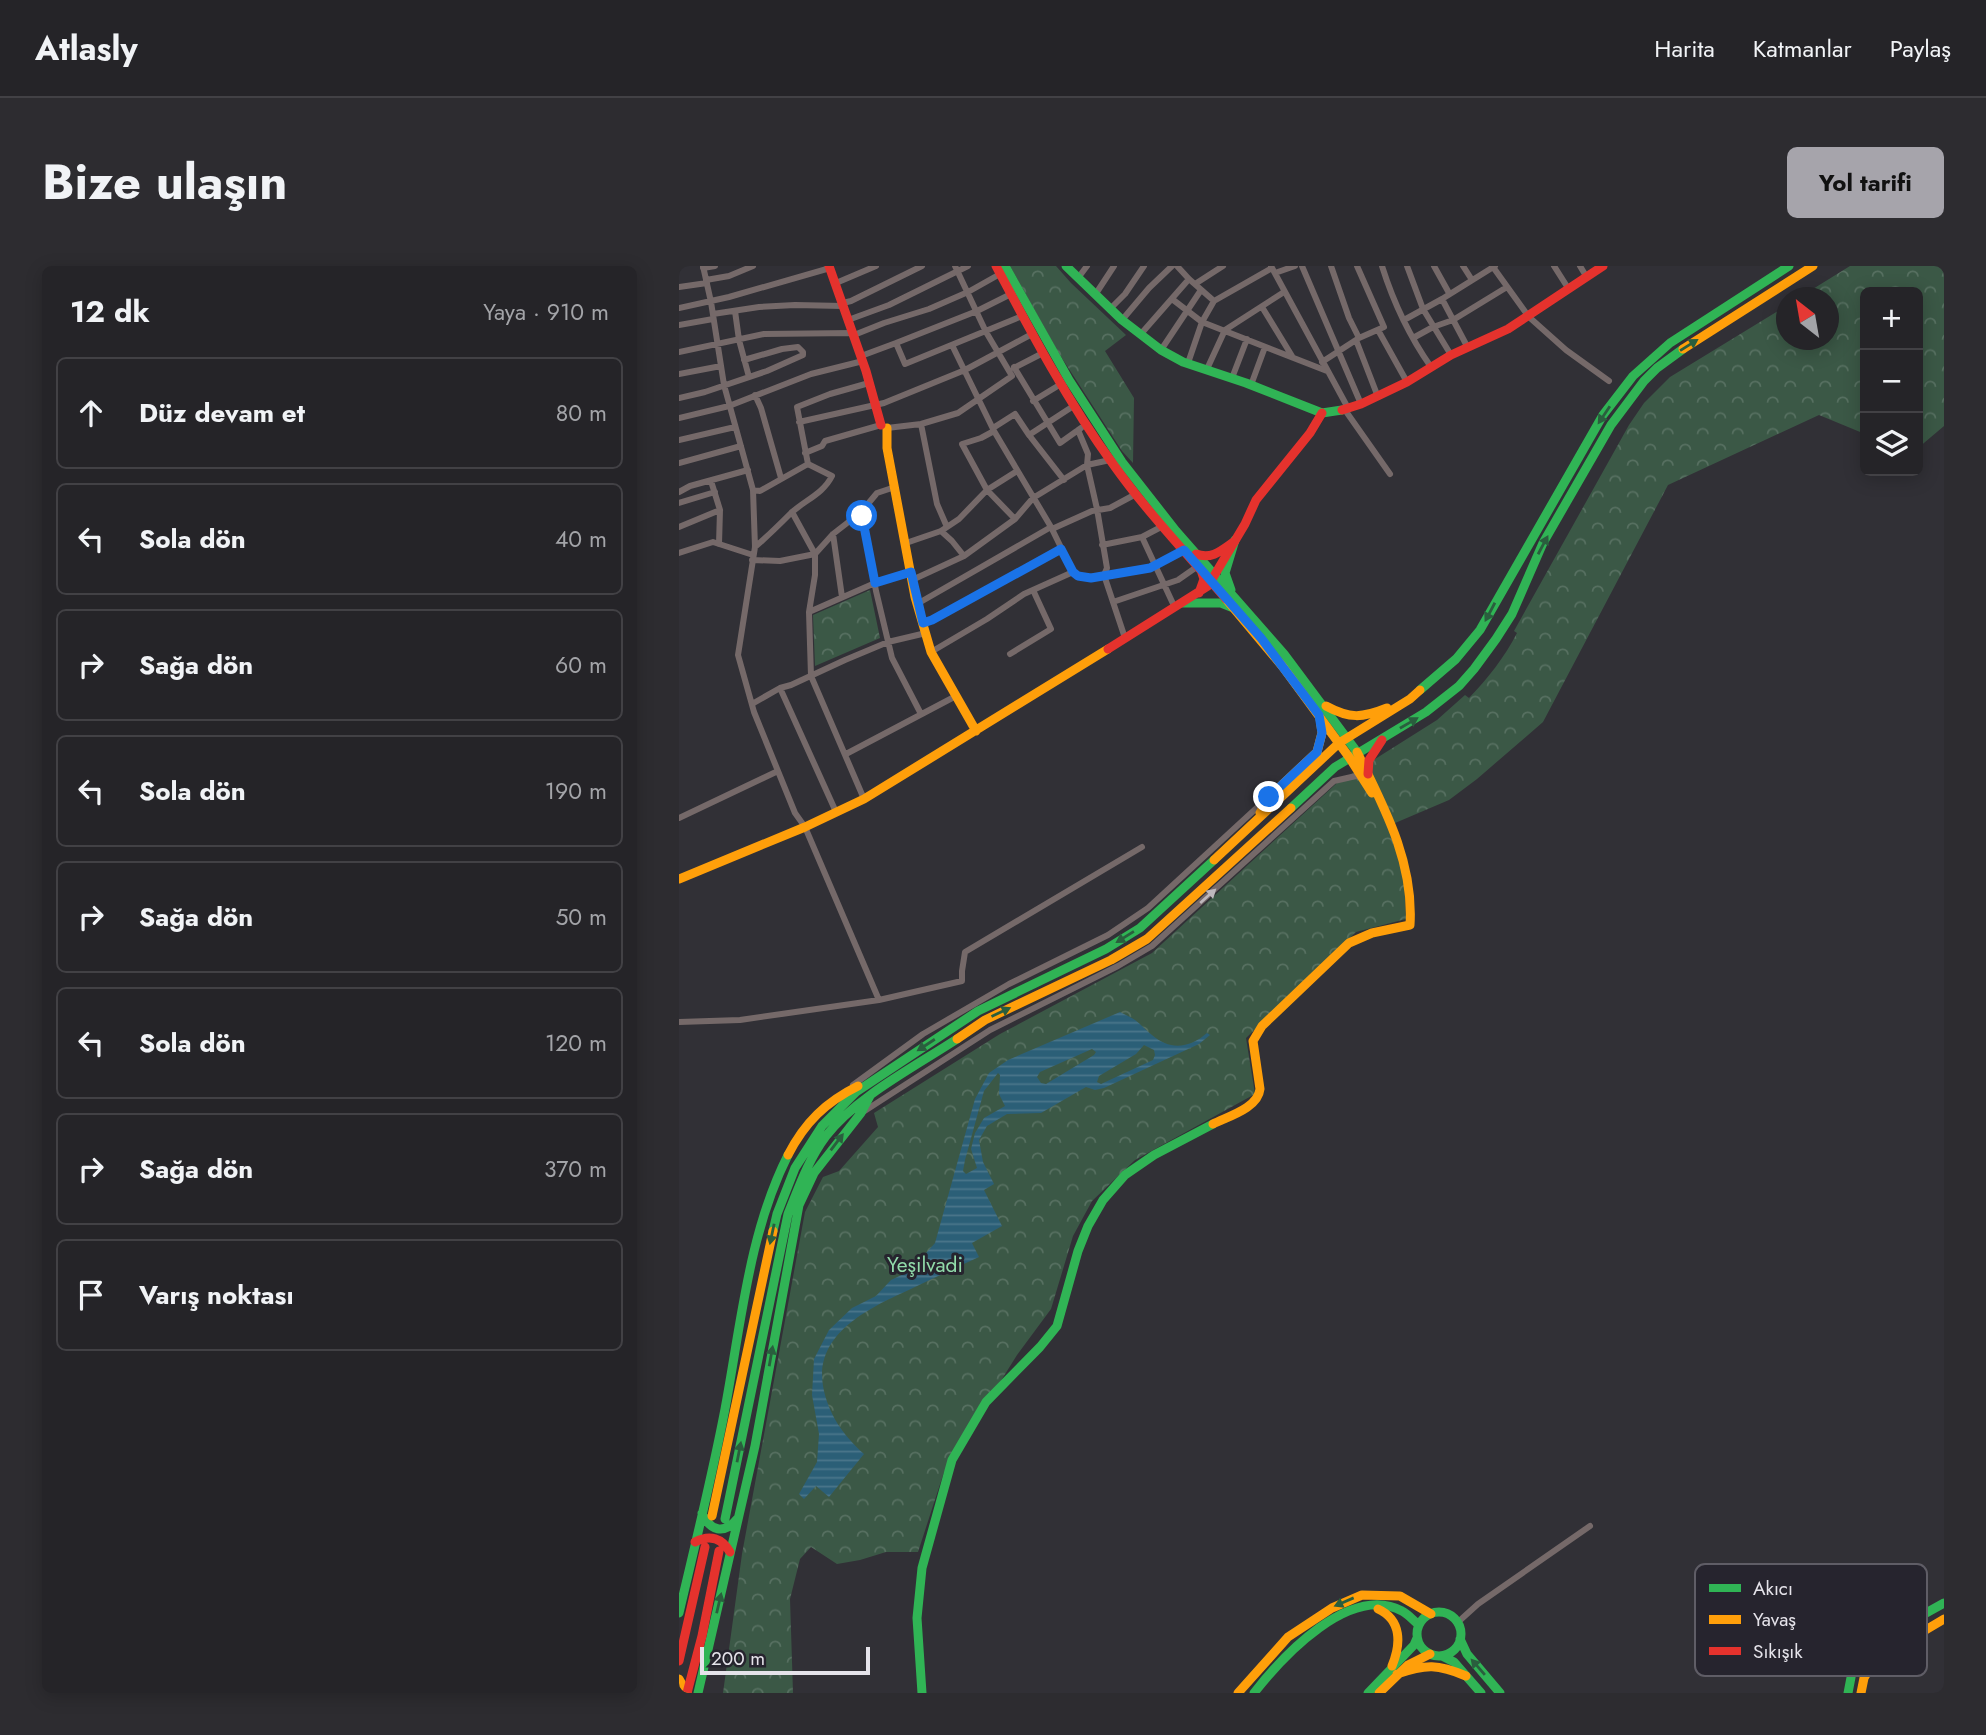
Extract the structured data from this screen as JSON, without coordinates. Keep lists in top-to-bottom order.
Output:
{
  "parks": ["Yeşilvadi"],
  "legend": ["Akıcı", "Yavaş", "Sıkışık"],
  "scale_bar": "200 m",
  "north": "top left",
  "page": {
    "header": "Atlasly",
    "nav": ["Harita", "Katmanlar", "Paylaş"],
    "title": "Bize ulaşın",
    "buttons": "Yol tarifi",
    "heading": ["12 dk", "Yaya · 910 m"],
    "map_buttons": ["+", "−"],
    "list": [
      ["Düz devam et", "80 m"],
      ["Sola dön", "40 m"],
      ["Sağa dön", "60 m"],
      ["Sola dön", "190 m"],
      ["Sağa dön", "50 m"],
      ["Sola dön", "120 m"],
      ["Sağa dön", "370 m"],
      "Varış noktası"
    ],
    "scale": "200 m"
  }
}
